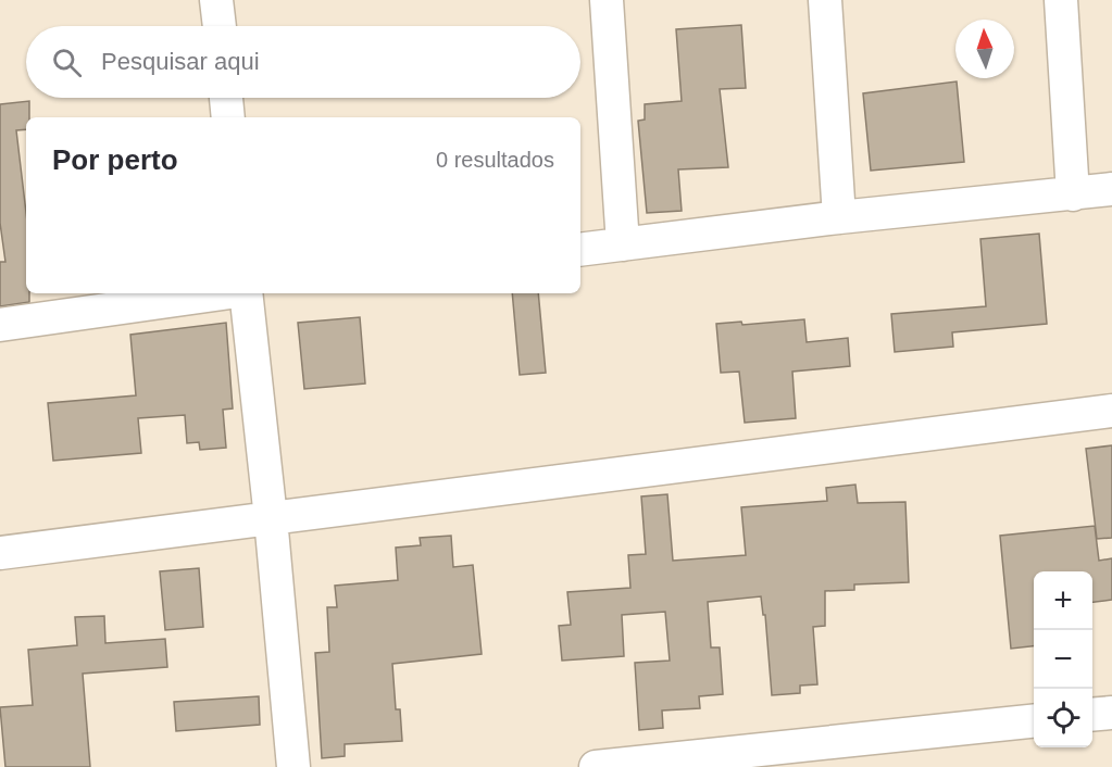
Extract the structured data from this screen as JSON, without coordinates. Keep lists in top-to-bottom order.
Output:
{
  "north": "top",
  "page": {
    "search": "Pesquisar aqui",
    "heading": ["Por perto", "0 resultados"],
    "map_buttons": ["+", "−"]
  }
}
